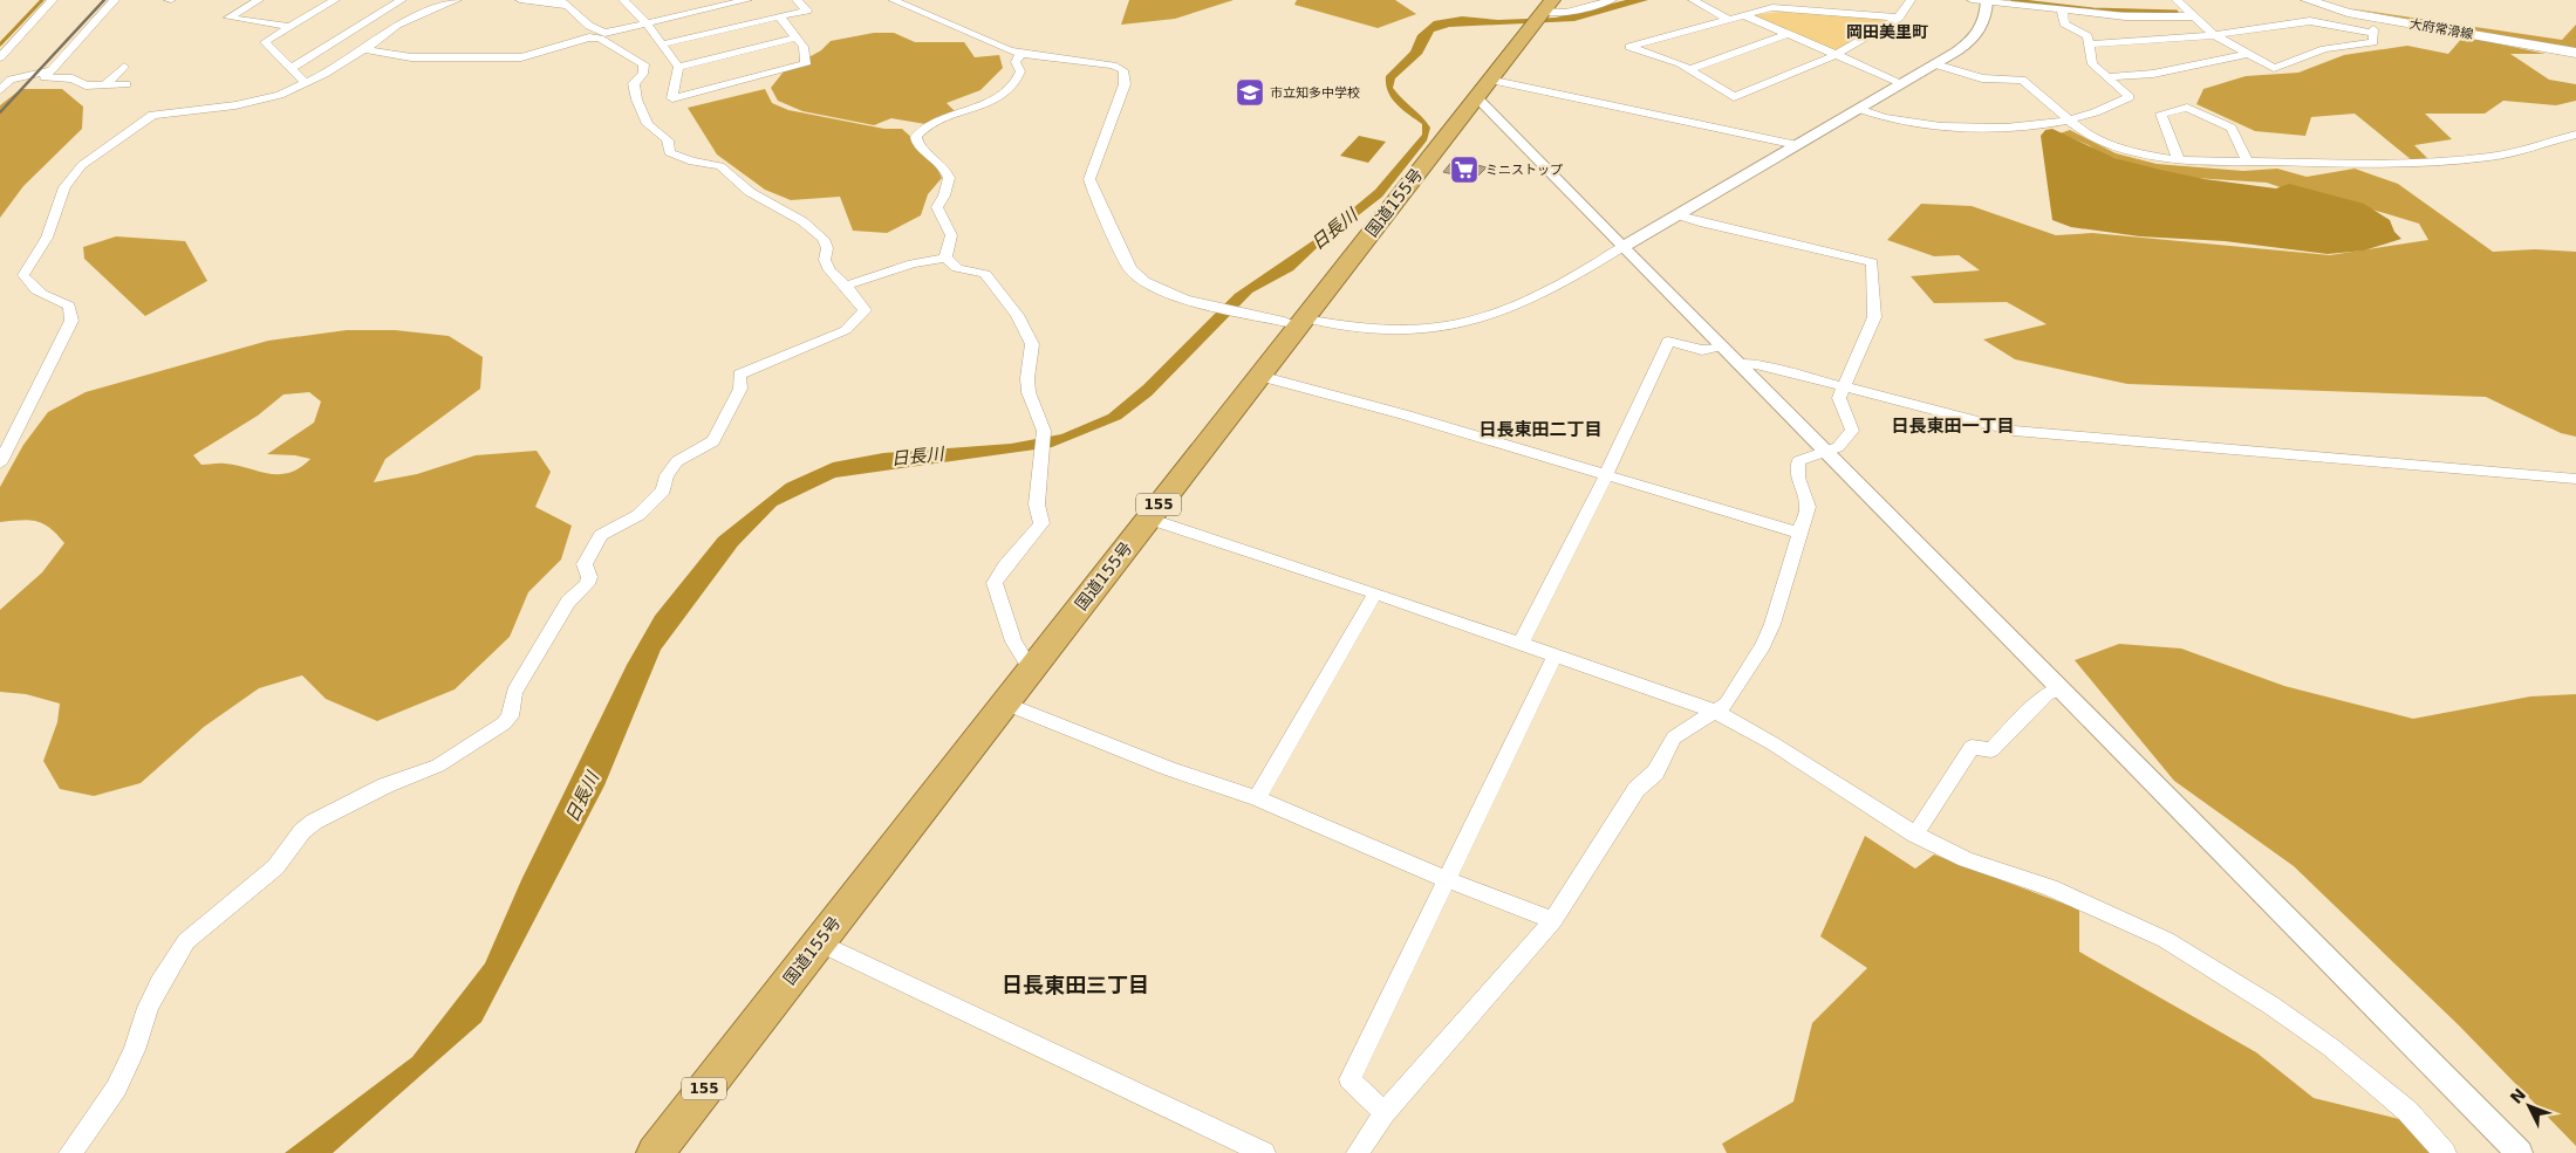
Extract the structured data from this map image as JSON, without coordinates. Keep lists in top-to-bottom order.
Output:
{
  "streets": {
    "highway": ["国道155号", "155"],
    "main road": ["大府常滑線"]
  },
  "districts": [
    "岡田美里町",
    "日長東田一丁目",
    "日長東田二丁目",
    "日長東田三丁目"
  ],
  "water": ["日長川"],
  "places": {
    "school or university": ["市立知多中学校"],
    "supermarket": ["ミニストップ"]
  },
  "north": "top left"
}
